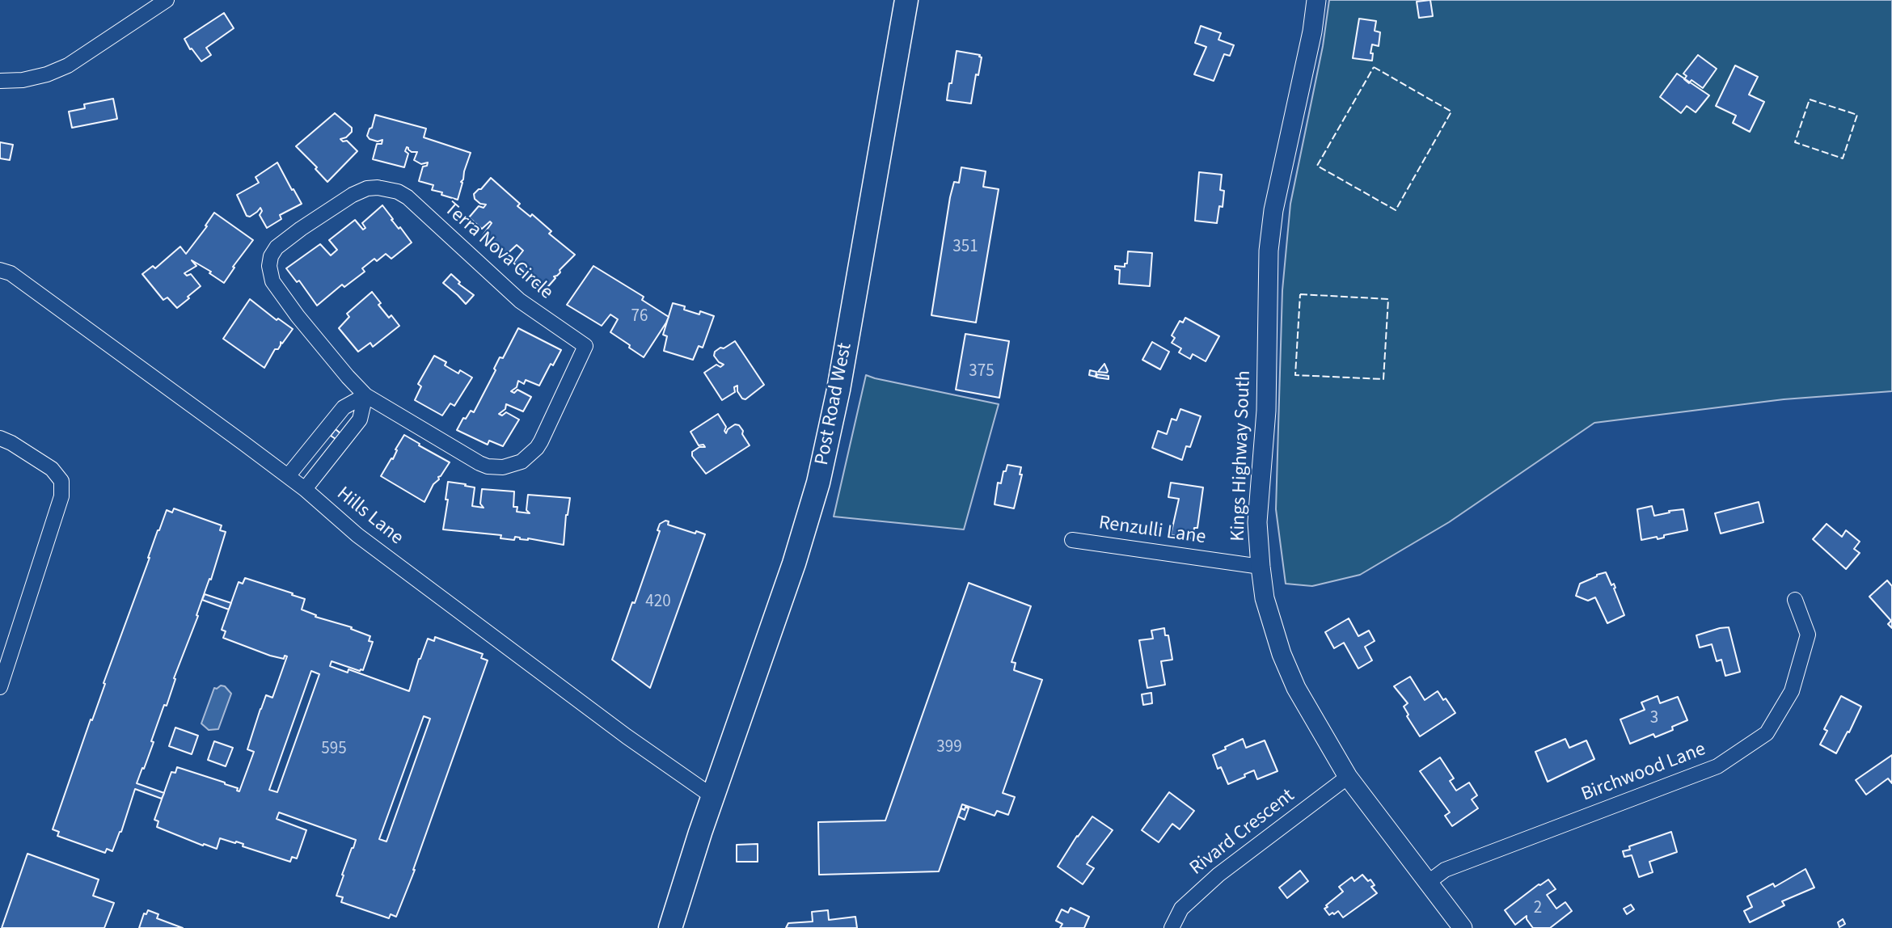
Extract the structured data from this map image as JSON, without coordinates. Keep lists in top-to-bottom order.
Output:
{
  "streets": {
    "main road": ["Post Road West"],
    "street": [
      "Terra Nova Circle",
      "Kings Highway South",
      "Hills Lane",
      "Renzulli Lane",
      "Birchwood Lane",
      "Rivard Crescent"
    ]
  },
  "crossings": [
    ["Post Road West", "Hills Lane"],
    ["Kings Highway South", "Renzulli Lane"],
    ["Kings Highway South", "Birchwood Lane"],
    ["Kings Highway South", "Rivard Crescent"]
  ],
  "house_numbers": [
    "351",
    "76",
    "375",
    "420",
    "3",
    "399",
    "595",
    "2"
  ]
}
